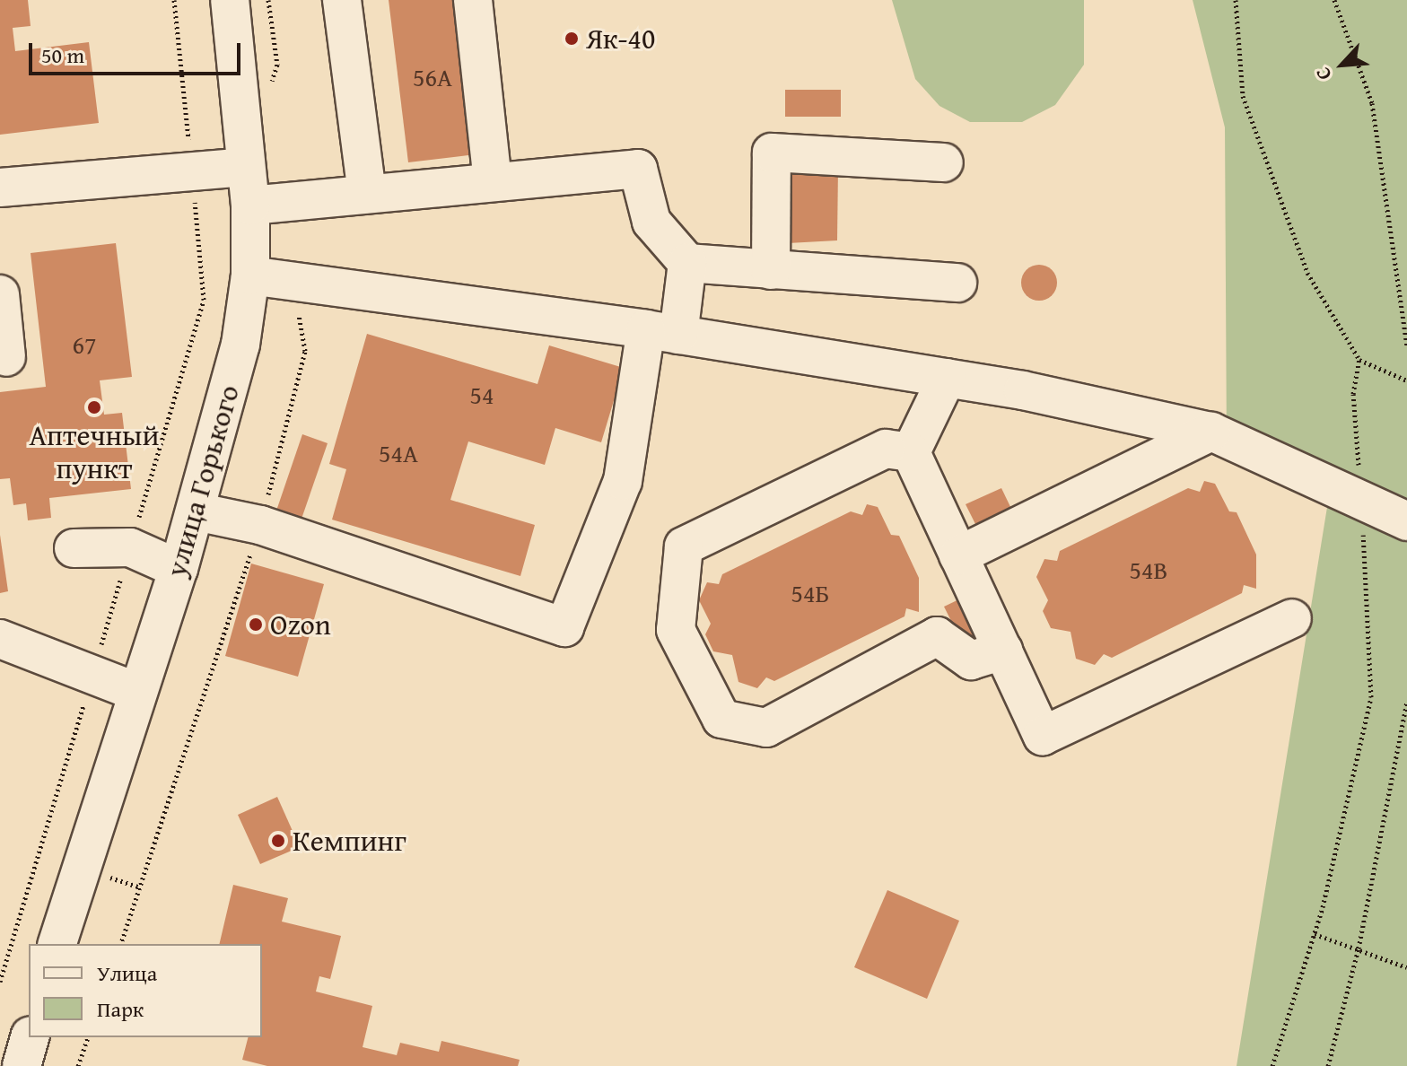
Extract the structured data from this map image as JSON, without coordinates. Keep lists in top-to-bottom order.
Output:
{
  "streets": {
    "street": ["улица Горького"]
  },
  "places": [
    "Як-40",
    "Аптечный пункт",
    "Ozon",
    "Кемпинг"
  ],
  "house_numbers": [
    "56А",
    "67",
    "54",
    "54А",
    "54В",
    "54Б"
  ],
  "legend": ["Улица", "Парк"],
  "scale_bar": "50 m",
  "north": "bottom left"
}
